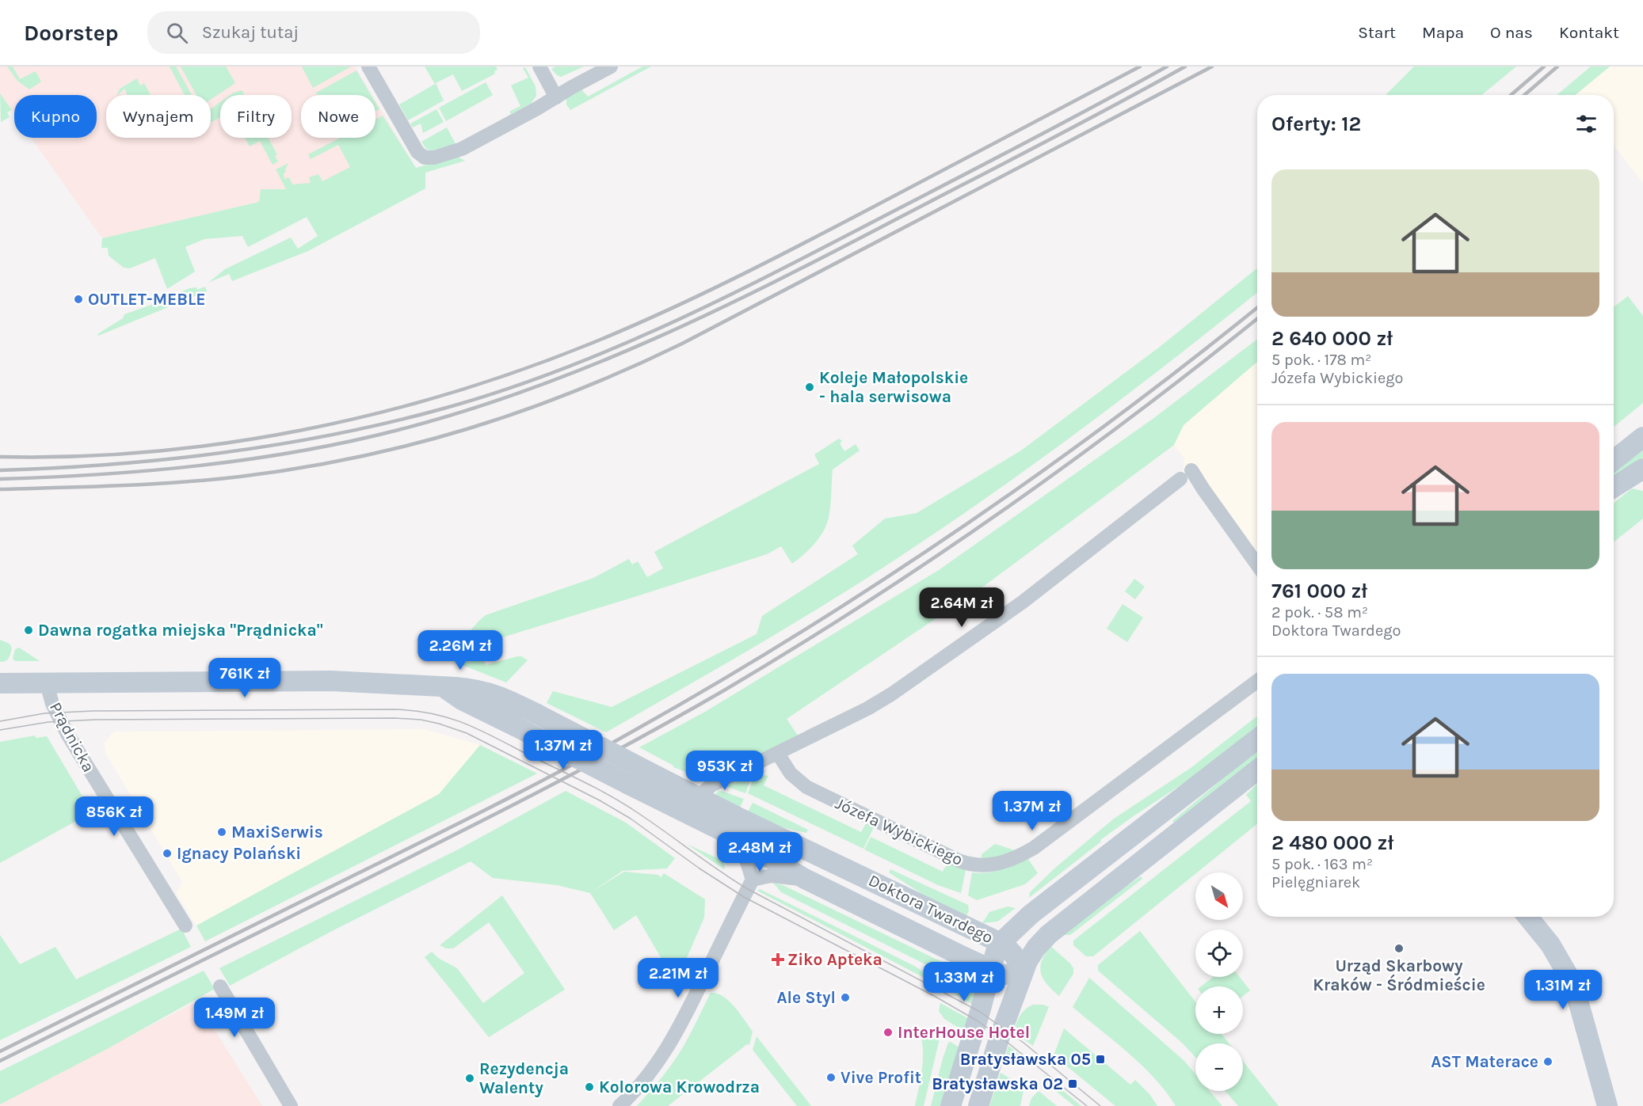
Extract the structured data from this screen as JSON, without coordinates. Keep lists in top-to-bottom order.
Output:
{
  "streets": {
    "street": ["Prądnicka", "Józefa Wybickiego", "Doktora Twardego"]
  },
  "crossings": [
    ["Prądnicka", "Doktora Twardego"]
  ],
  "places": {
    "other": [
      "OUTLET-MEBLE",
      "Koleje Małopolskie - hala serwisowa",
      "Dawna rogatka miejska \"Prądnicka\"",
      "MaxiSerwis",
      "Ignacy Polański",
      "Urząd Skarbowy Kraków - Śródmieście",
      "Ale Styl",
      "InterHouse Hotel",
      "AST Materace",
      "Vive Profit",
      "Rezydencja Walenty",
      "Kolorowa Krowodrza"
    ],
    "health": ["Ziko Apteka"],
    "transit": ["Bratysławska 05", "Bratysławska 02"]
  },
  "north": "bottom right",
  "page": {
    "header": "Doorstep",
    "search": "Szukaj tutaj",
    "nav": [
      "Start",
      "Mapa",
      "O nas",
      "Kontakt"
    ],
    "chip": [
      "Kupno",
      "Wynajem",
      "Filtry",
      "Nowe"
    ],
    "heading": "Oferty: 12",
    "list": [
      {
        "name": "2 640 000 zł",
        "note": "5 pok. · 178 m² · Józefa Wybickiego"
      },
      {
        "name": "761 000 zł",
        "note": "2 pok. · 58 m² · Doktora Twardego"
      },
      {
        "name": "2 480 000 zł",
        "note": "5 pok. · 163 m² · Pielęgniarek"
      }
    ],
    "price": [
      "2.64M zł",
      "2.26M zł",
      "761K zł",
      "1.37M zł",
      "953K zł",
      "1.37M zł",
      "856K zł",
      "2.48M zł",
      "2.21M zł",
      "1.33M zł",
      "1.31M zł",
      "1.49M zł"
    ],
    "map_buttons": ["+", "−"]
  }
}
